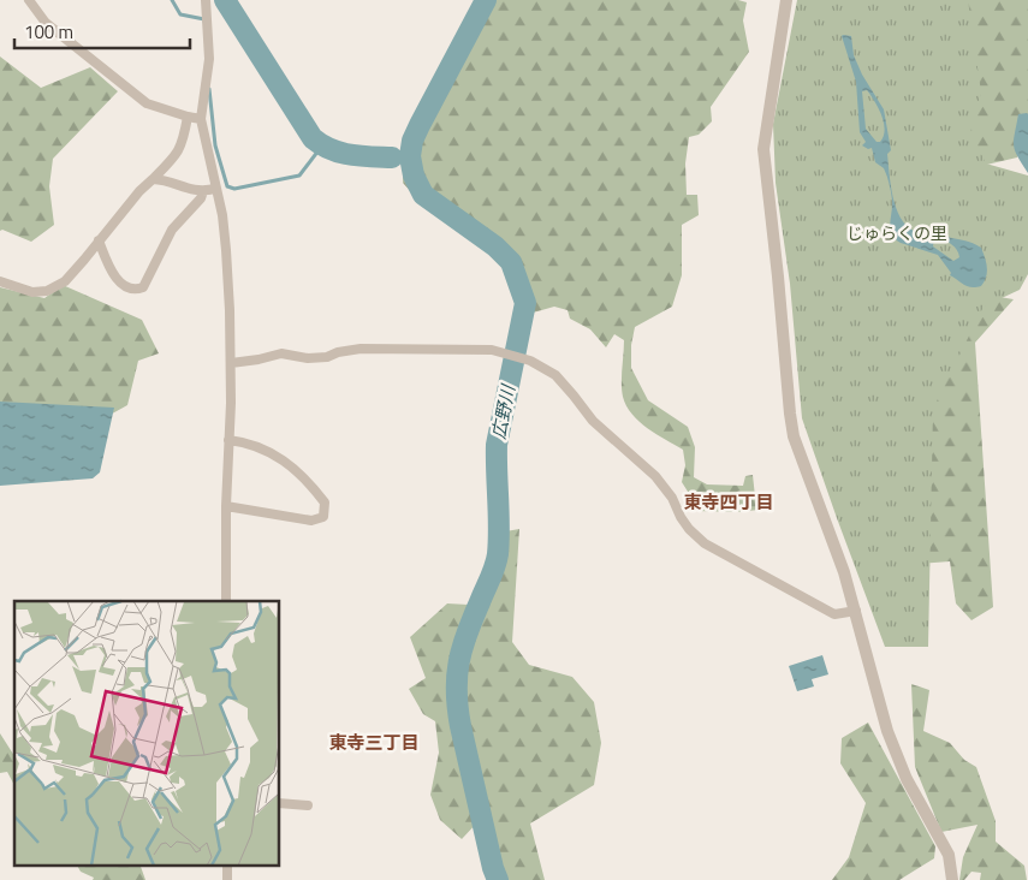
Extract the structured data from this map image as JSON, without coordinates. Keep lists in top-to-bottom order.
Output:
{
  "districts": ["東寺四丁目", "東寺三丁目"],
  "water": ["広野川"],
  "parks": ["じゅらくの里"],
  "scale_bar": "100 m"
}
